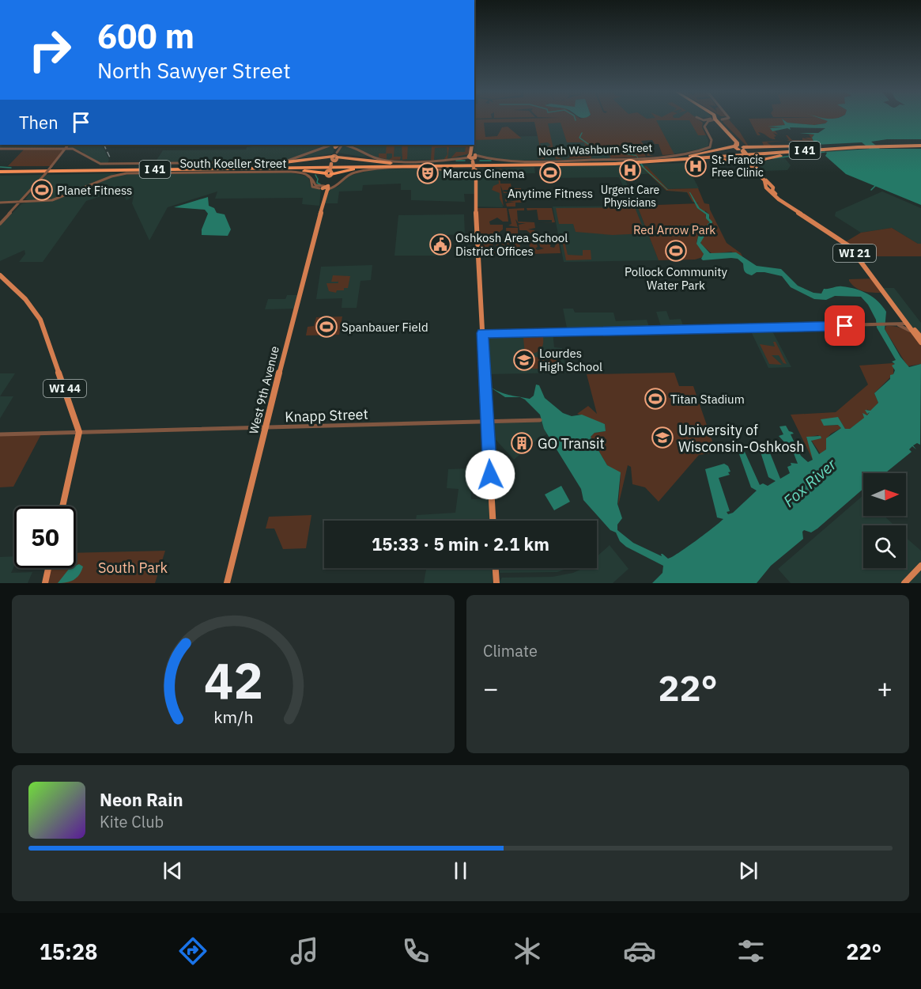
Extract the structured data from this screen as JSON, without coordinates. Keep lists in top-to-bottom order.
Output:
{
  "streets": {
    "highway": ["I 41", "WI 21"],
    "main road": ["WI 44", "West 9th Avenue"],
    "street": ["North Washburn Street", "South Koeller Street", "Knapp Street"]
  },
  "crossings": [
    ["North Washburn Street", "I 41"],
    ["North Washburn Street", "West 9th Avenue"],
    ["South Koeller Street", "West 9th Avenue"],
    ["WI 44", "Knapp Street"],
    ["West 9th Avenue", "Knapp Street"]
  ],
  "water": ["Fox River"],
  "parks": ["Red Arrow Park", "South Park"],
  "places": {
    "hospital": ["St. Francis Free Clinic", "Urgent Care Physicians"],
    "sports": [
      "Anytime Fitness",
      "Planet Fitness",
      "Pollock Community Water Park",
      "Spanbauer Field",
      "Titan Stadium"
    ],
    "theatre": ["Marcus Cinema"],
    "public building": ["Oshkosh Area School District Offices"],
    "school or university": ["Lourdes High School", "University of Wisconsin-Oshkosh"],
    "building": ["GO Transit"]
  },
  "north": "right",
  "page": {
    "turn": ["600 m", "North Sawyer Street"],
    "then": "Then",
    "limit": "50",
    "trip": "15:33 · 5 min · 2.1 km",
    "tile": "Climate",
    "heat": ["−", "22°", "+"],
    "song": ["Neon Rain", "Kite Club"],
    "tabs": ["15:28", "22°"],
    "gauge": ["42", "km/h"]
  }
}
